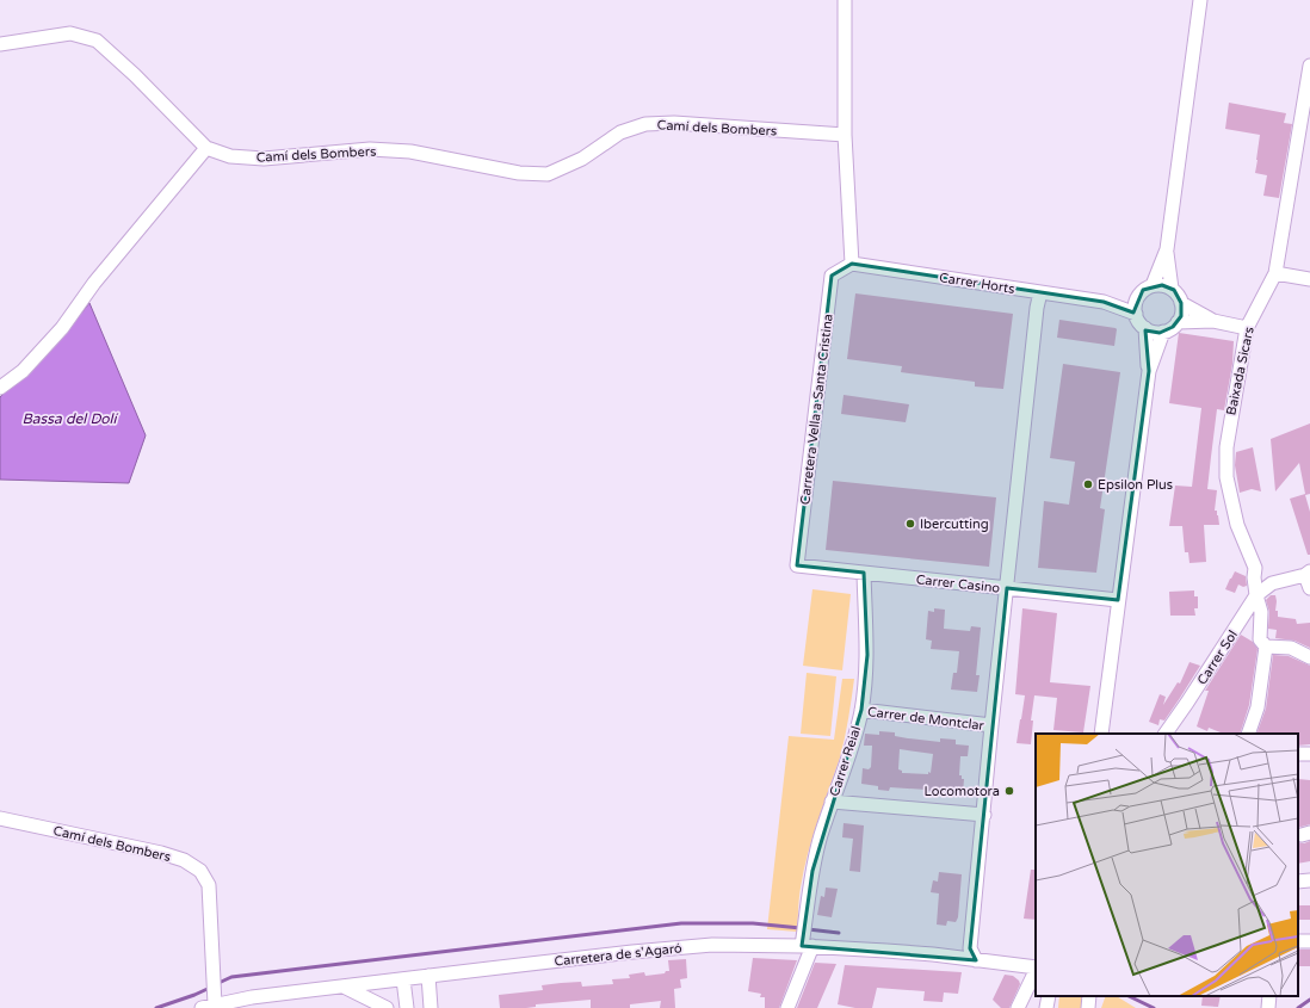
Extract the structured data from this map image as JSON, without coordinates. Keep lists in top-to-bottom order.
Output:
{
  "streets": {
    "street": [
      "Camí dels Bombers",
      "Carrer Horts",
      "Baixada Sicars",
      "Carretera Vella a Santa Cristina",
      "Carrer Casino",
      "Carrer Sol",
      "Carrer de Montclar",
      "Carrer Reial",
      "Carretera de s'Agaró"
    ]
  },
  "crossings": [
    ["Camí dels Bombers", "Carretera de s'Agaró"],
    ["Carrer Horts", "Carretera Vella a Santa Cristina"],
    ["Baixada Sicars", "Carrer Sol"],
    ["Carretera Vella a Santa Cristina", "Carrer Casino"],
    ["Carrer Casino", "Carrer Reial"],
    ["Carrer de Montclar", "Carrer Reial"],
    ["Carrer Reial", "Carretera de s'Agaró"]
  ],
  "water": ["Bassa del Dolí"],
  "places": ["Epsilon Plus", "Ibercutting", "Locomotora"]
}
